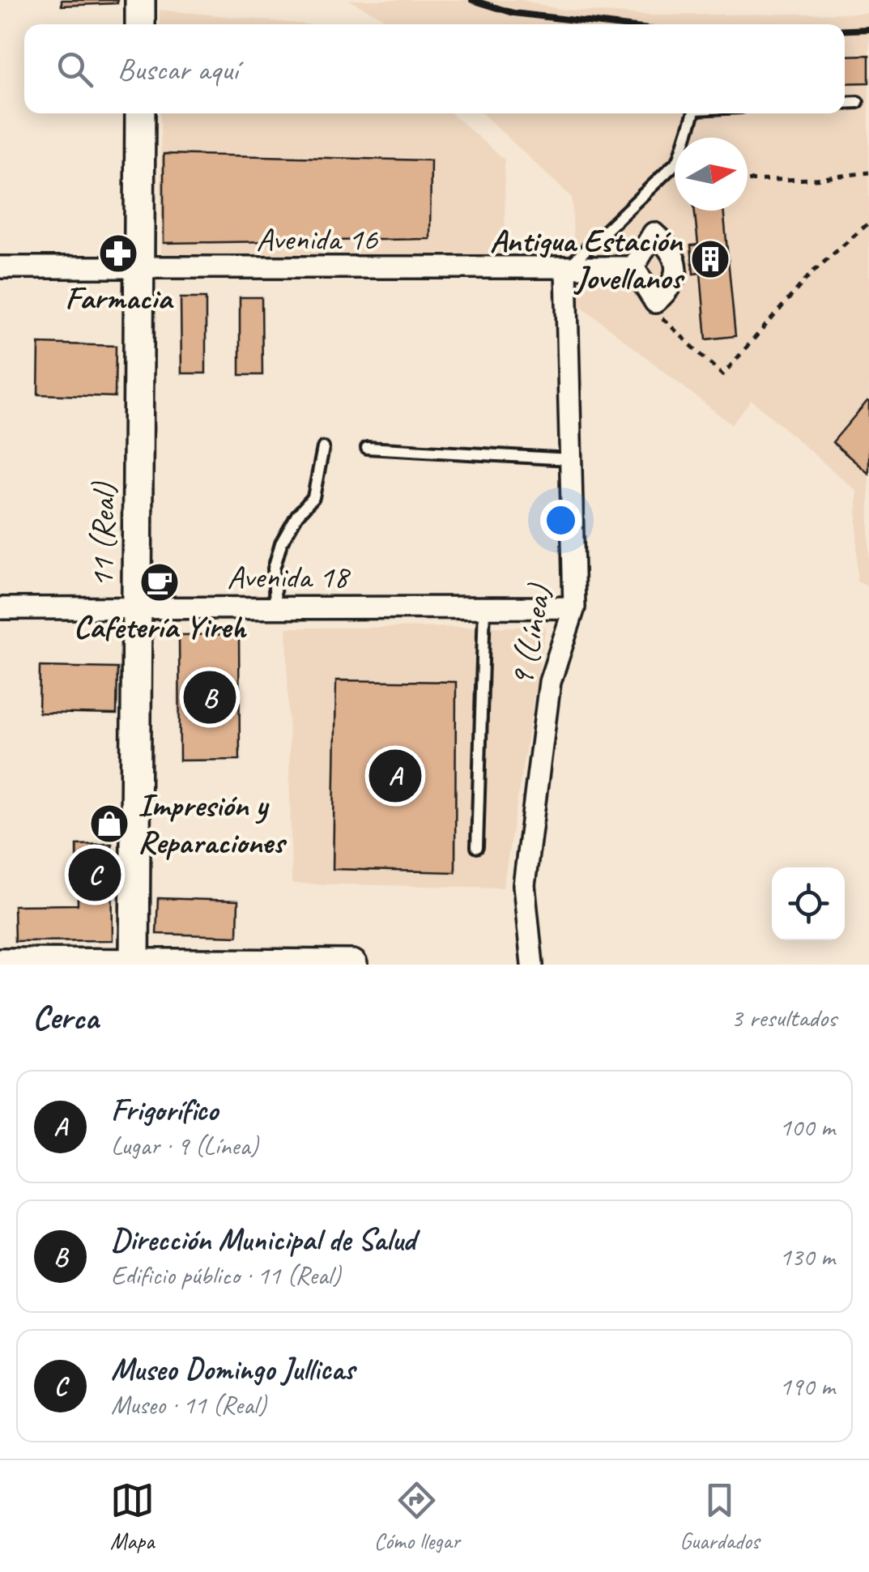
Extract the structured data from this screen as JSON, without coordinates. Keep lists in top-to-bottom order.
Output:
{
  "streets": {
    "main road": ["11 (Real)"],
    "street": ["Avenida 16", "Avenida 18", "9 (Línea)"]
  },
  "crossings": [
    ["Avenida 16", "11 (Real)"],
    ["Avenida 16", "9 (Línea)"],
    ["11 (Real)", "Avenida 18"],
    ["Avenida 18", "9 (Línea)"]
  ],
  "places": {
    "pharmacy": ["Farmacia"],
    "building": ["Antigua Estación Jovellanos"],
    "cafe": ["Cafetería Yireh"],
    "shop": ["Impresión y Reparaciones"]
  },
  "north": "right",
  "page": {
    "search": "Buscar aquí",
    "pins": ["B", "A", "C"],
    "heading": ["Cerca", "3 resultados"],
    "list": [
      {
        "mark": "A",
        "name": "Frigorífico",
        "note": "Lugar · 9 (Línea)",
        "value": "100 m"
      },
      {
        "mark": "B",
        "name": "Dirección Municipal de Salud",
        "note": "Edificio público · 11 (Real)",
        "value": "130 m"
      },
      {
        "mark": "C",
        "name": "Museo Domingo Jullicas",
        "note": "Museo · 11 (Real)",
        "value": "190 m"
      }
    ],
    "nav": ["Mapa", "Cómo llegar", "Guardados"]
  }
}
